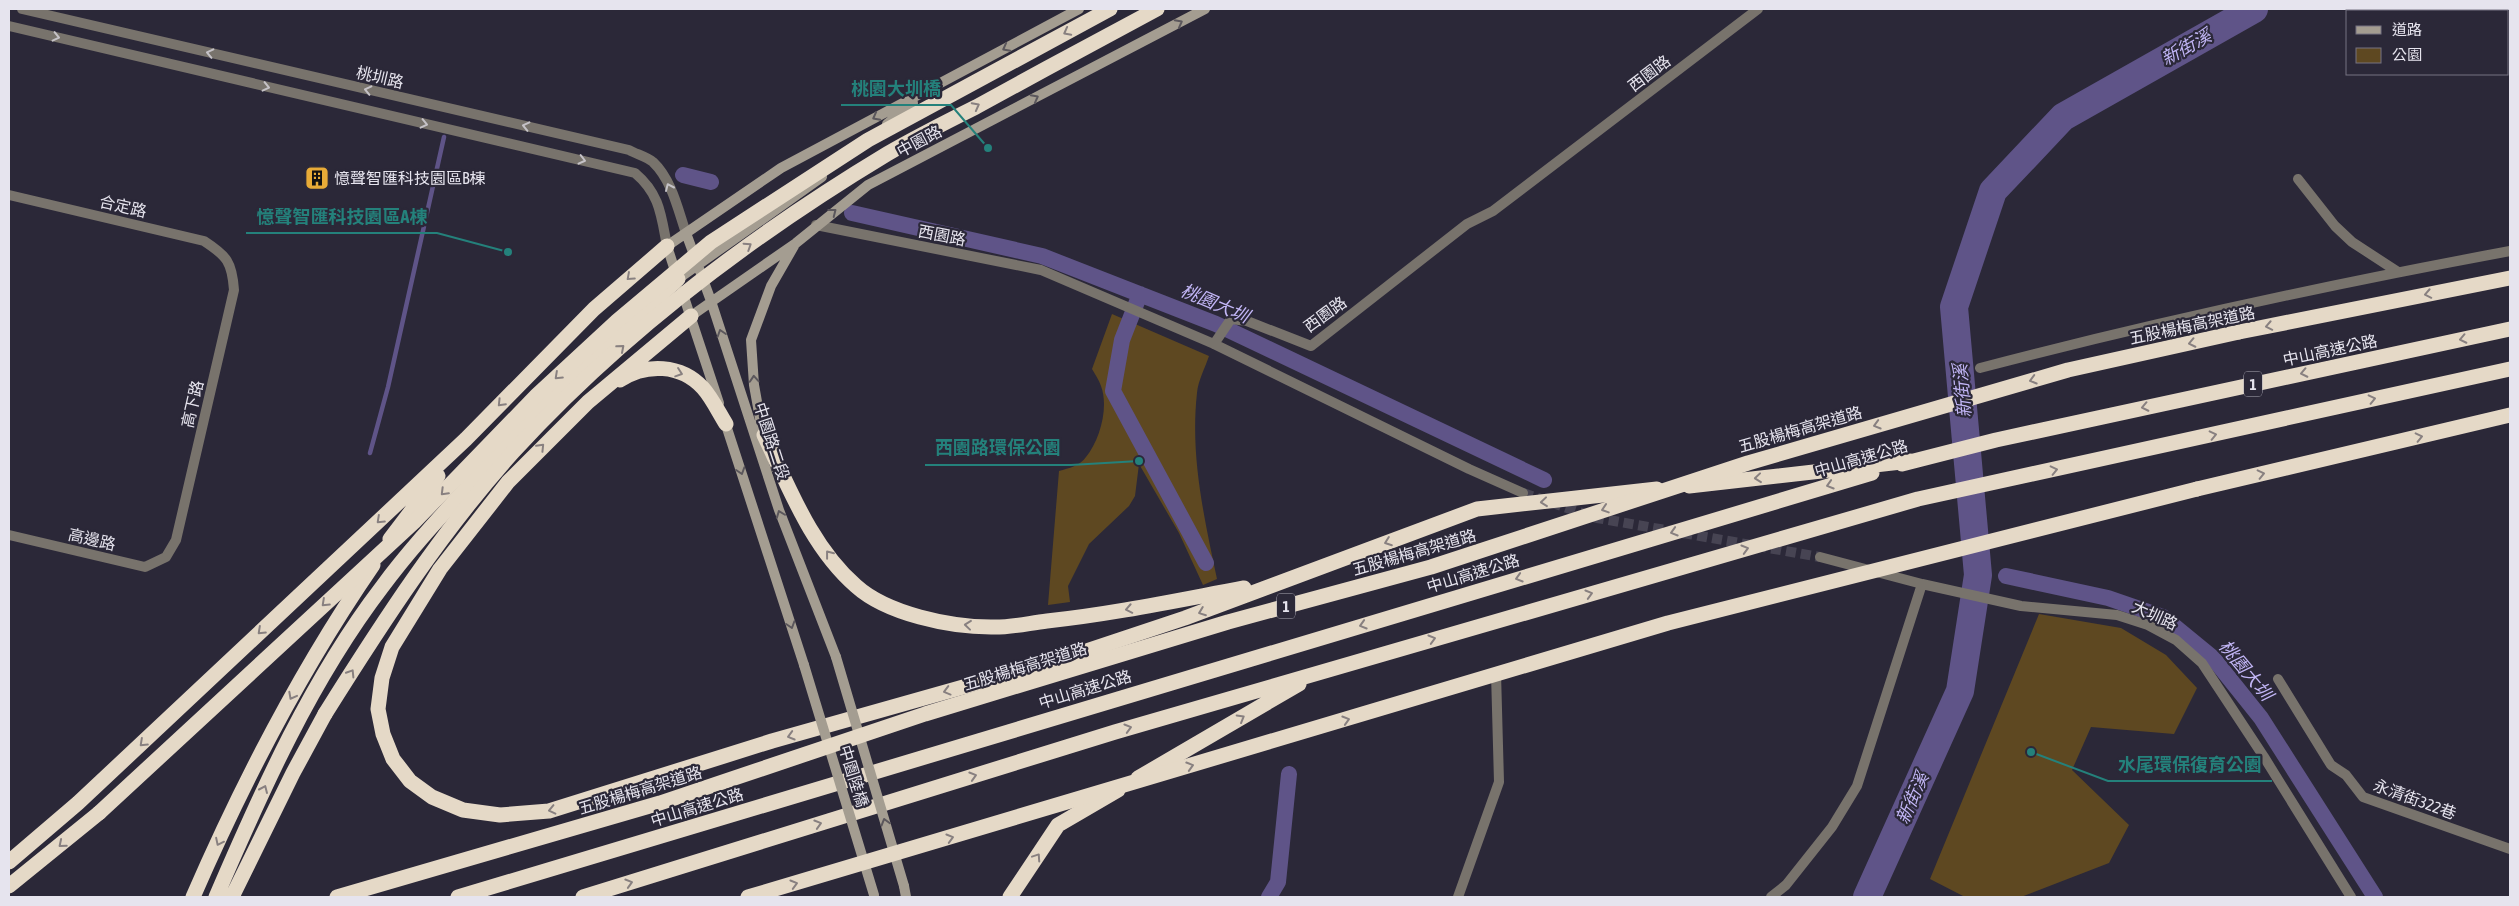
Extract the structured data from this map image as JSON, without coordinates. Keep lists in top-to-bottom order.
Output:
{
  "streets": {
    "highway": ["五股楊梅高架道路", "中山高速公路", "1"],
    "main road": ["中園路", "中園路二段", "中園陸橋"],
    "street": [
      "西園路",
      "桃圳路",
      "合定路",
      "高下路",
      "高邊路",
      "大圳路",
      "永清街322巷"
    ]
  },
  "crossings": [
    ["西園路", "中園路"],
    ["桃圳路", "中園路二段"],
    ["中園路", "中園路二段"],
    ["合定路", "高下路"],
    ["高下路", "高邊路"],
    ["中園路二段", "中園陸橋"]
  ],
  "water": ["新街溪", "桃園大圳"],
  "places": {
    "other": [
      "桃園大圳橋",
      "憶聲智匯科技園區A棟",
      "西園路環保公園",
      "水尾環保復育公園"
    ],
    "building": ["憶聲智匯科技園區B棟"]
  },
  "legend": ["道路", "公園"]
}
